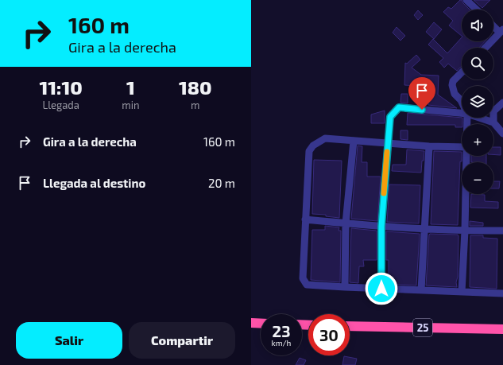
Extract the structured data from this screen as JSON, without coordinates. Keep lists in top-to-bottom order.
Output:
{
  "streets": {
    "highway": ["25"]
  },
  "page": {
    "turn": ["160 m", "Gira a la derecha"],
    "map_buttons": ["+", "−"],
    "eta": [
      "11:10",
      "Llegada",
      "1",
      "min",
      "180",
      "m"
    ],
    "list": [
      {
        "name": "Gira a la derecha",
        "value": "160 m"
      },
      {
        "name": "Llegada al destino",
        "value": "20 m"
      }
    ],
    "speed": "23 km/h",
    "limit": "30",
    "buttons": ["Salir", "Compartir"]
  }
}
